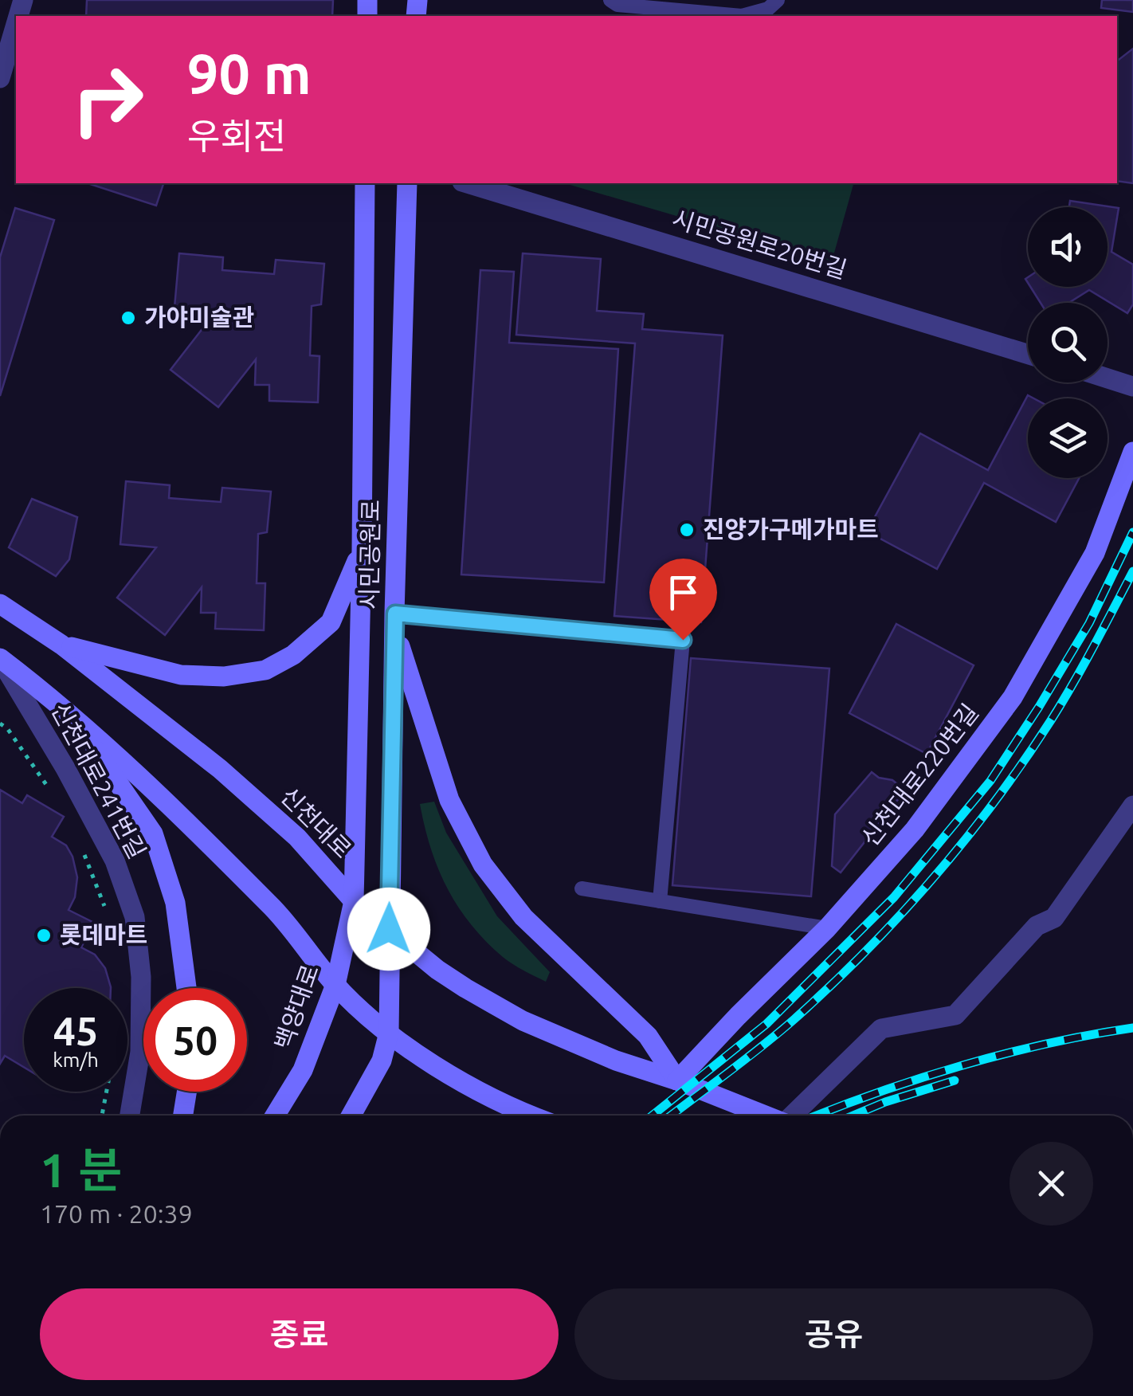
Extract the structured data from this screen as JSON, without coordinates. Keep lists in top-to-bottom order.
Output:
{
  "streets": {
    "main road": [
      "시민공원로",
      "신천대로220번길",
      "신천대로",
      "백양대로"
    ],
    "street": ["시민공원로20번길", "신천대로241번길"]
  },
  "crossings": [
    ["시민공원로", "신천대로"],
    ["시민공원로", "백양대로"],
    ["신천대로220번길", "신천대로"],
    ["신천대로", "백양대로"]
  ],
  "places": ["가야미술관", "진양가구메가마트", "롯데마트"],
  "page": {
    "turn": ["90 m", "우회전"],
    "speed": "45 km/h",
    "limit": "50",
    "heading": ["1 분", "170 m · 20:39"],
    "buttons": ["종료", "공유"]
  }
}
